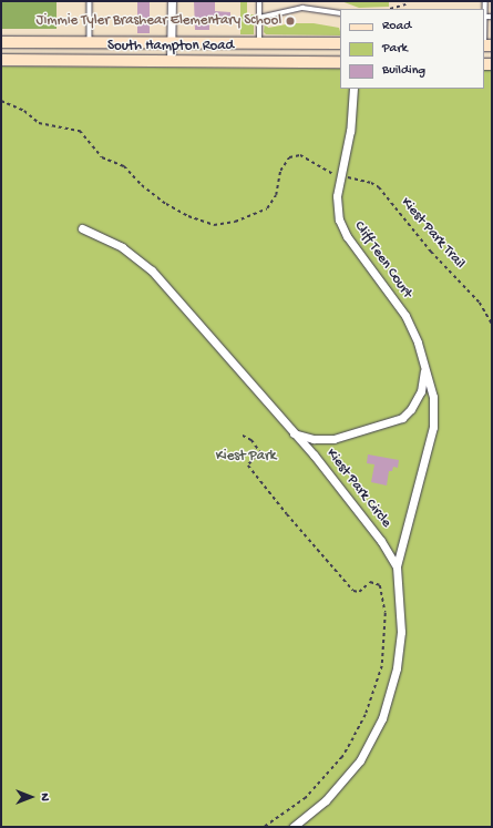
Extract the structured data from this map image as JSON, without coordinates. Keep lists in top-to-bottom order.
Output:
{
  "streets": {
    "main road": ["South Hampton Road"],
    "street": ["Cliff Teen Court", "Kiest Park Circle"],
    "path": ["Kiest Park Trail"]
  },
  "crossings": [
    ["Cliff Teen Court", "Kiest Park Circle"]
  ],
  "parks": ["Kiest Park"],
  "places": ["Jimmie Tyler Brashear Elementary School"],
  "legend": ["Road", "Park", "Building"],
  "north": "right"
}
